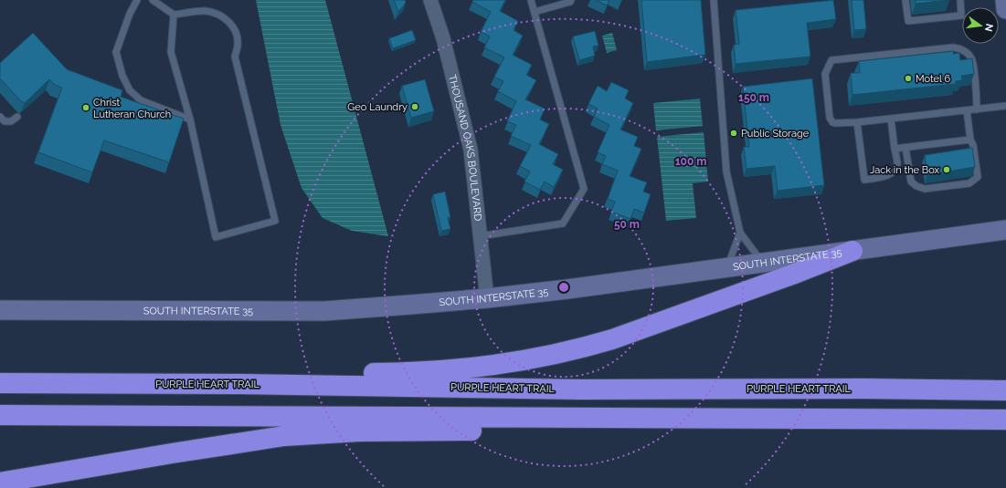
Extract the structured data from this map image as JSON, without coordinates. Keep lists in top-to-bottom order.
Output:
{
  "streets": {
    "highway": ["PURPLE HEART TRAIL"],
    "main road": ["SOUTH INTERSTATE 35"],
    "street": ["THOUSAND OAKS BOULEVARD"]
  },
  "crossings": [
    ["THOUSAND OAKS BOULEVARD", "SOUTH INTERSTATE 35"]
  ],
  "places": [
    "Motel 6",
    "Geo Laundry",
    "Christ Lutheran Church",
    "Public Storage",
    "Jack in the Box"
  ],
  "north": "right",
  "rings": ["150 m", "100 m", "50 m"]
}
